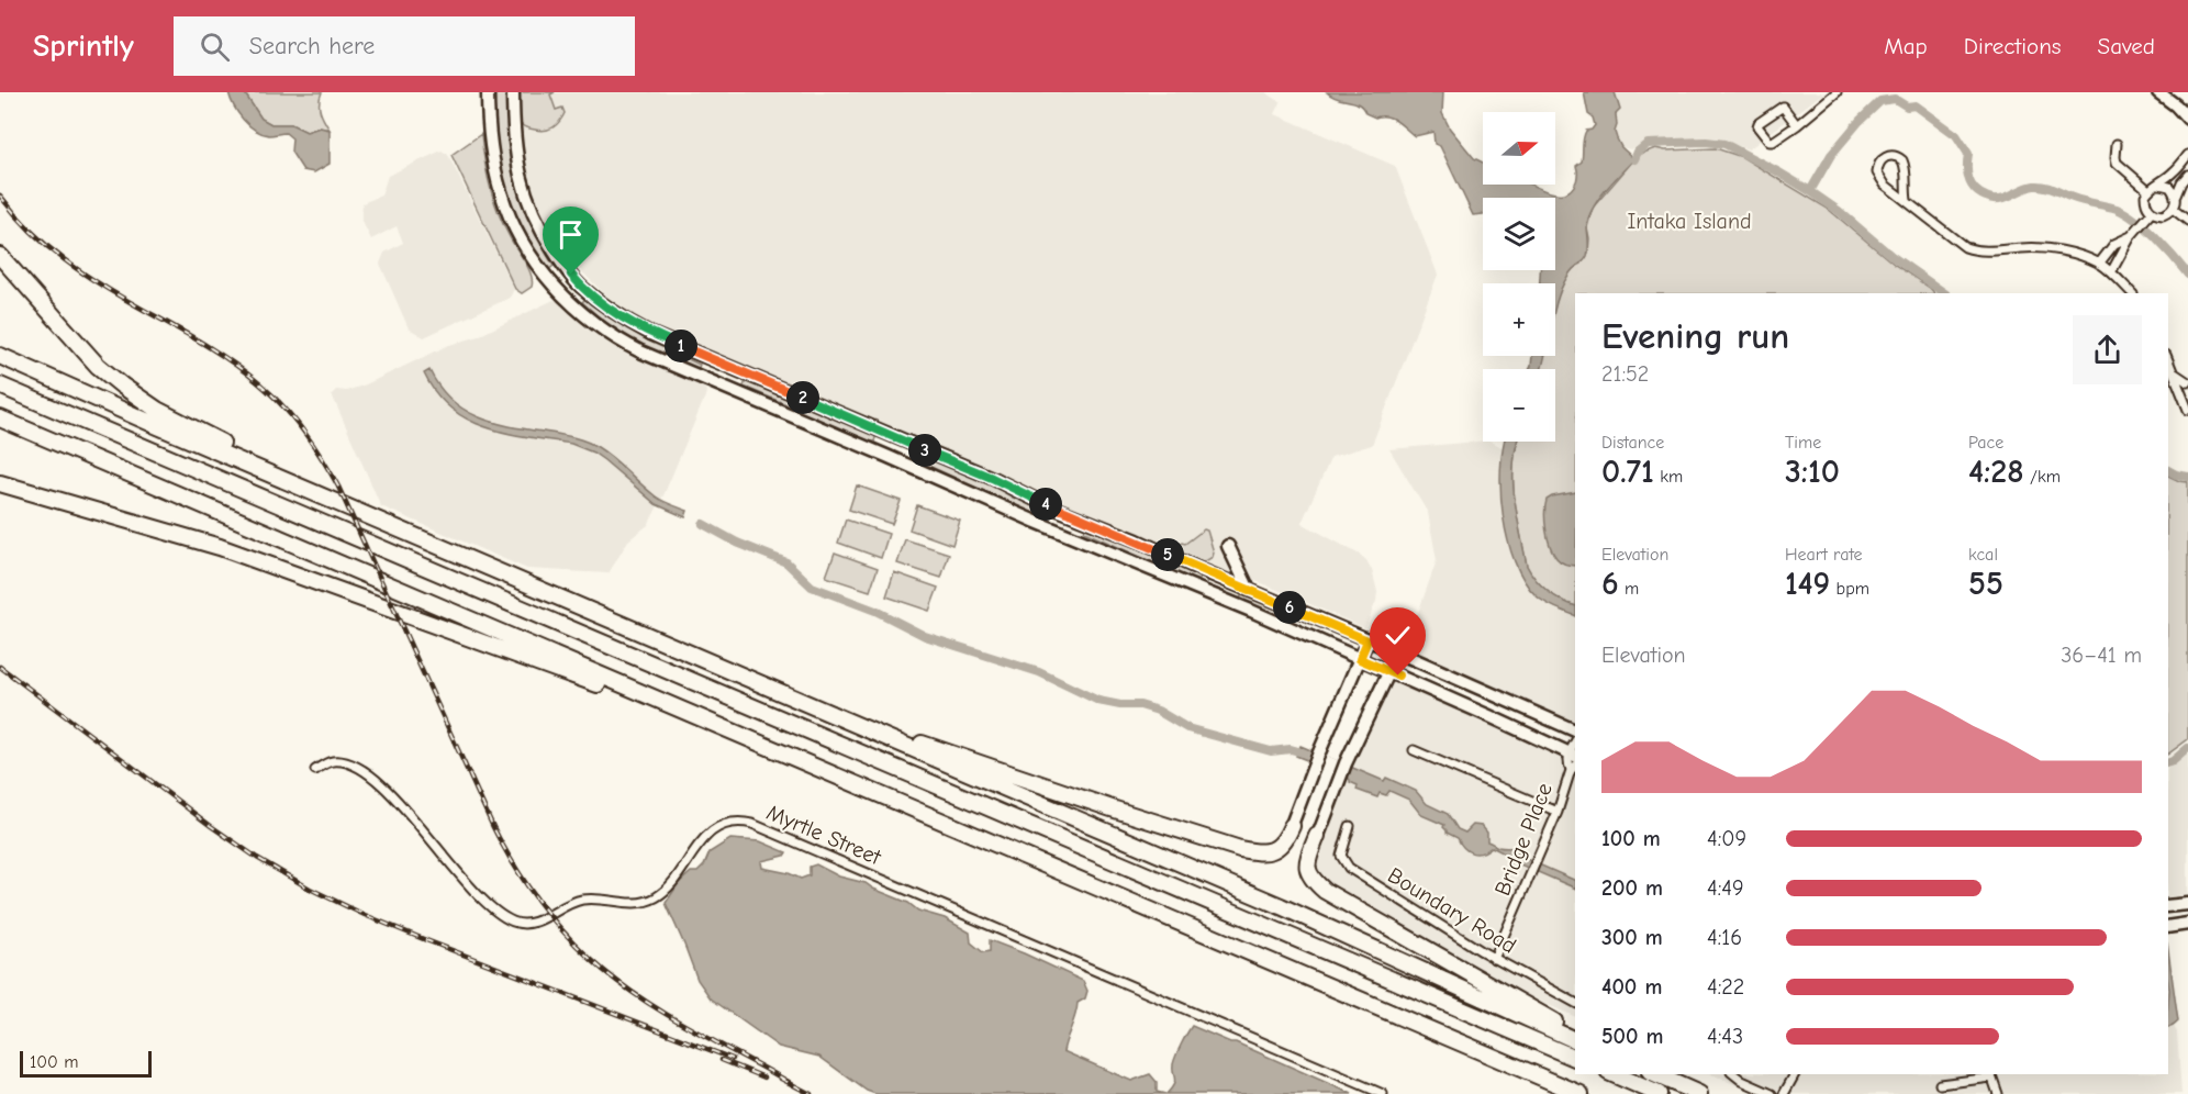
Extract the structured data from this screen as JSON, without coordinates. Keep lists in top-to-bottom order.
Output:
{
  "streets": {
    "street": ["Myrtle Street", "Bridge Place", "Boundary Road"]
  },
  "crossings": [
    ["Bridge Place", "Boundary Road"]
  ],
  "parks": ["Intaka Island"],
  "scale_bar": "100 m",
  "north": "right",
  "page": {
    "header": "Sprintly",
    "search": "Search here",
    "nav": ["Map", "Directions", "Saved"],
    "map_buttons": ["+", "−"],
    "heading": ["Evening run", "21:52"],
    "pins": [
      "1",
      "2",
      "3",
      "4",
      "5",
      "6"
    ],
    "stats": [
      ["Distance", "0.71 km"],
      ["Time", "3:10"],
      ["Pace", "4:28 /km"],
      ["Elevation", "6 m"],
      ["Heart rate", "149 bpm"],
      ["kcal", "55"]
    ],
    "chart": ["Elevation", "36–41 m"],
    "list": [
      {
        "name": "100 m",
        "note": "4:09"
      },
      {
        "name": "200 m",
        "note": "4:49"
      },
      {
        "name": "300 m",
        "note": "4:16"
      },
      {
        "name": "400 m",
        "note": "4:22"
      },
      {
        "name": "500 m",
        "note": "4:43"
      }
    ],
    "scale": "100 m"
  }
}
